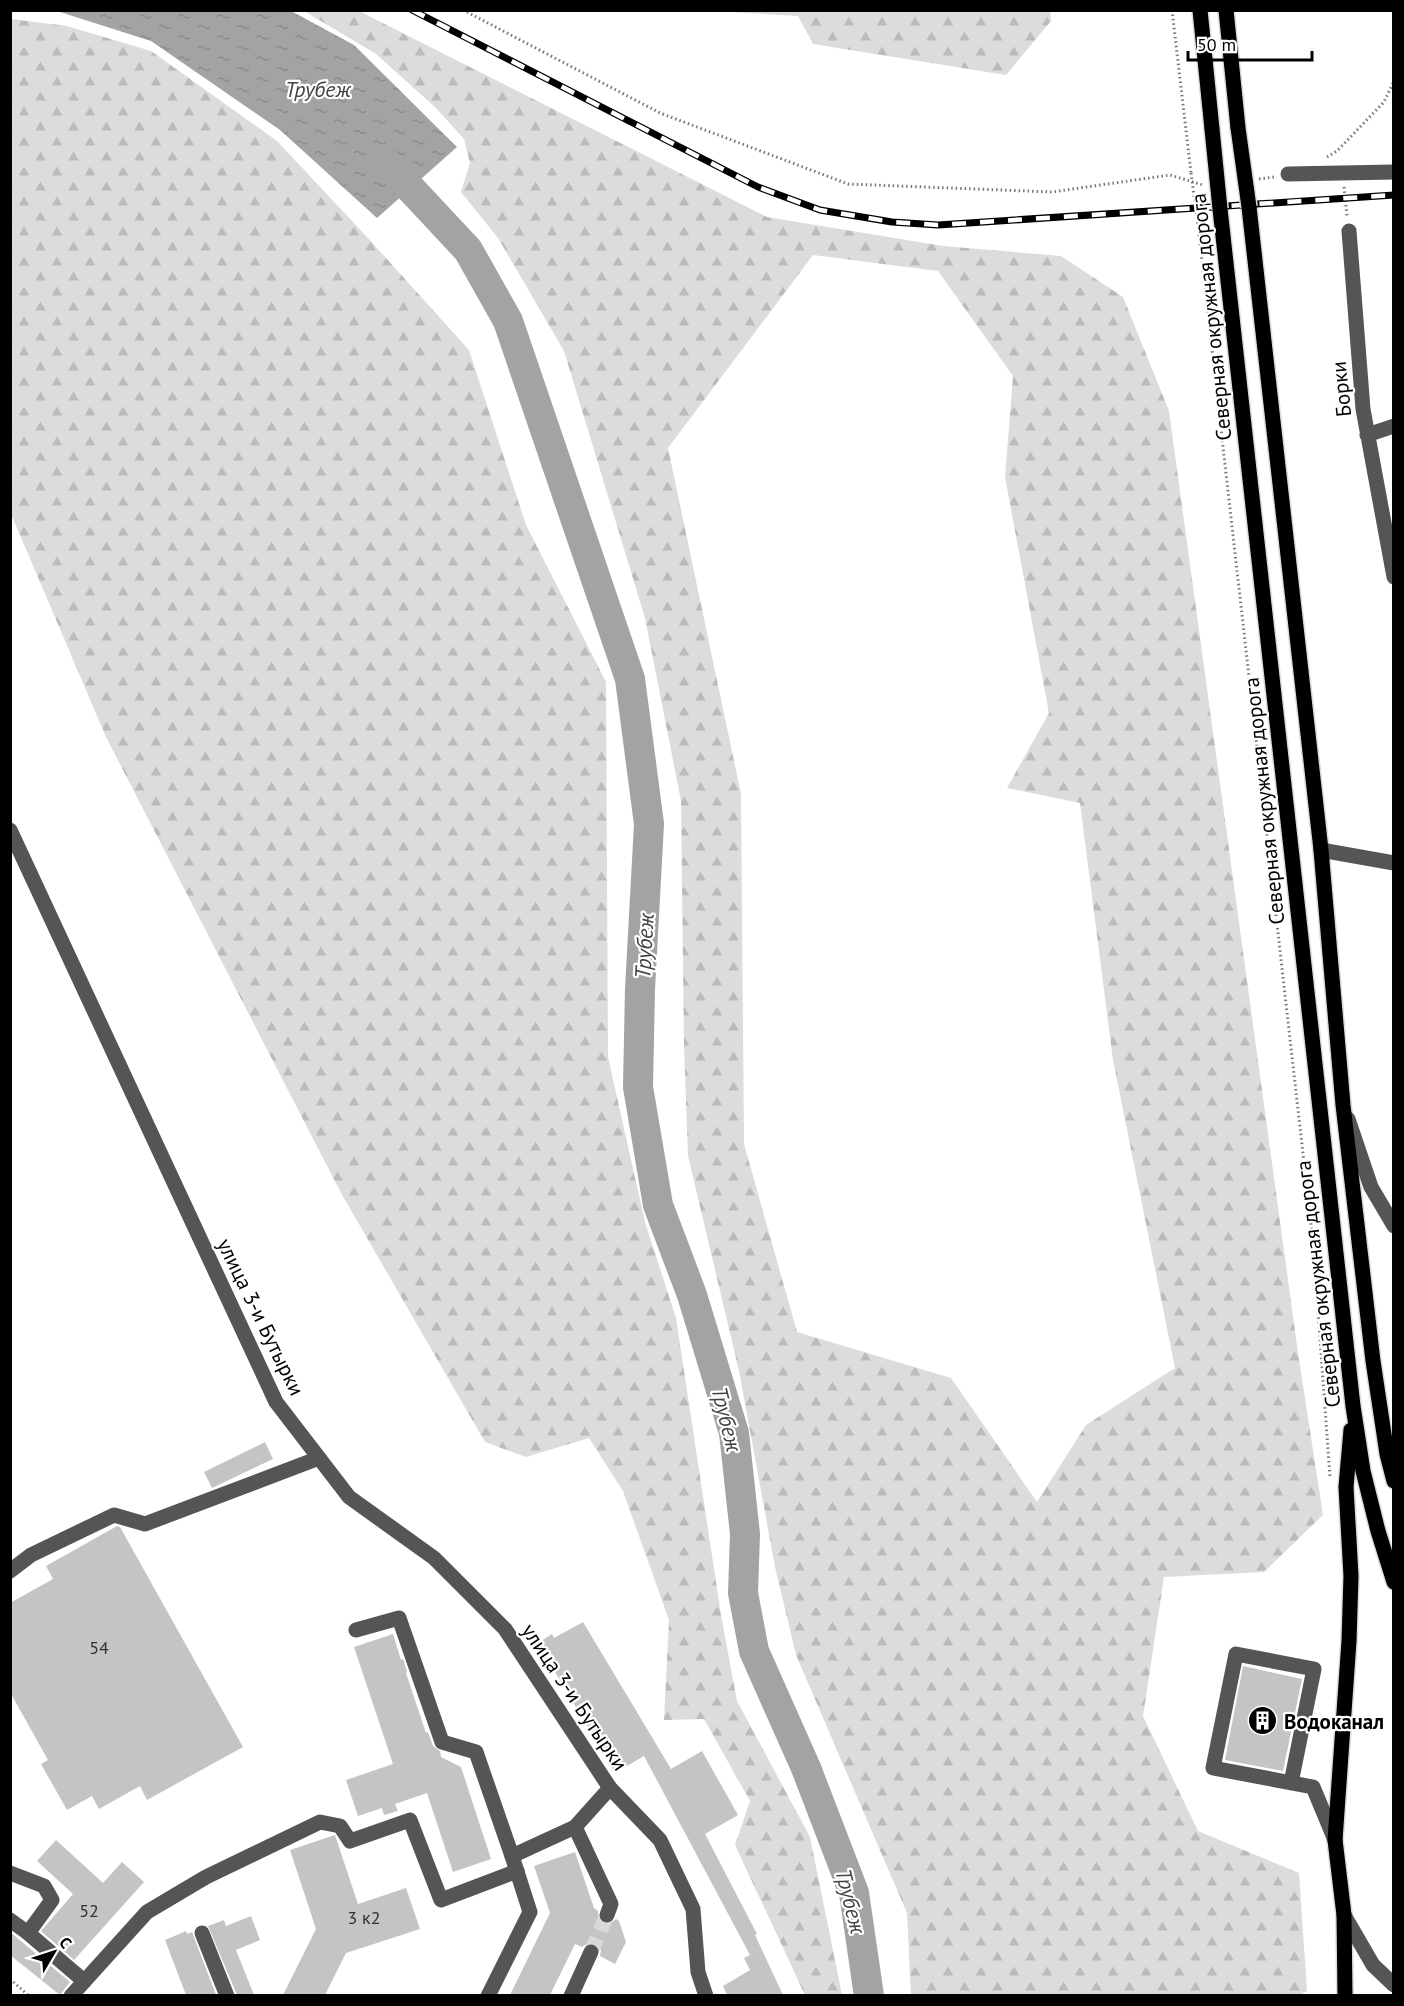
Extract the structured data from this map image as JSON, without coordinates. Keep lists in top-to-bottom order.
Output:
{
  "streets": {
    "main road": ["Северная окружная дорога"],
    "street": ["Борки", "улица 3-и Бутырки"]
  },
  "water": ["Трубеж"],
  "places": {
    "building": ["Водоканал"]
  },
  "house_numbers": ["54", "52", "3 к2"],
  "scale_bar": "50 m",
  "north": "top right"
}
